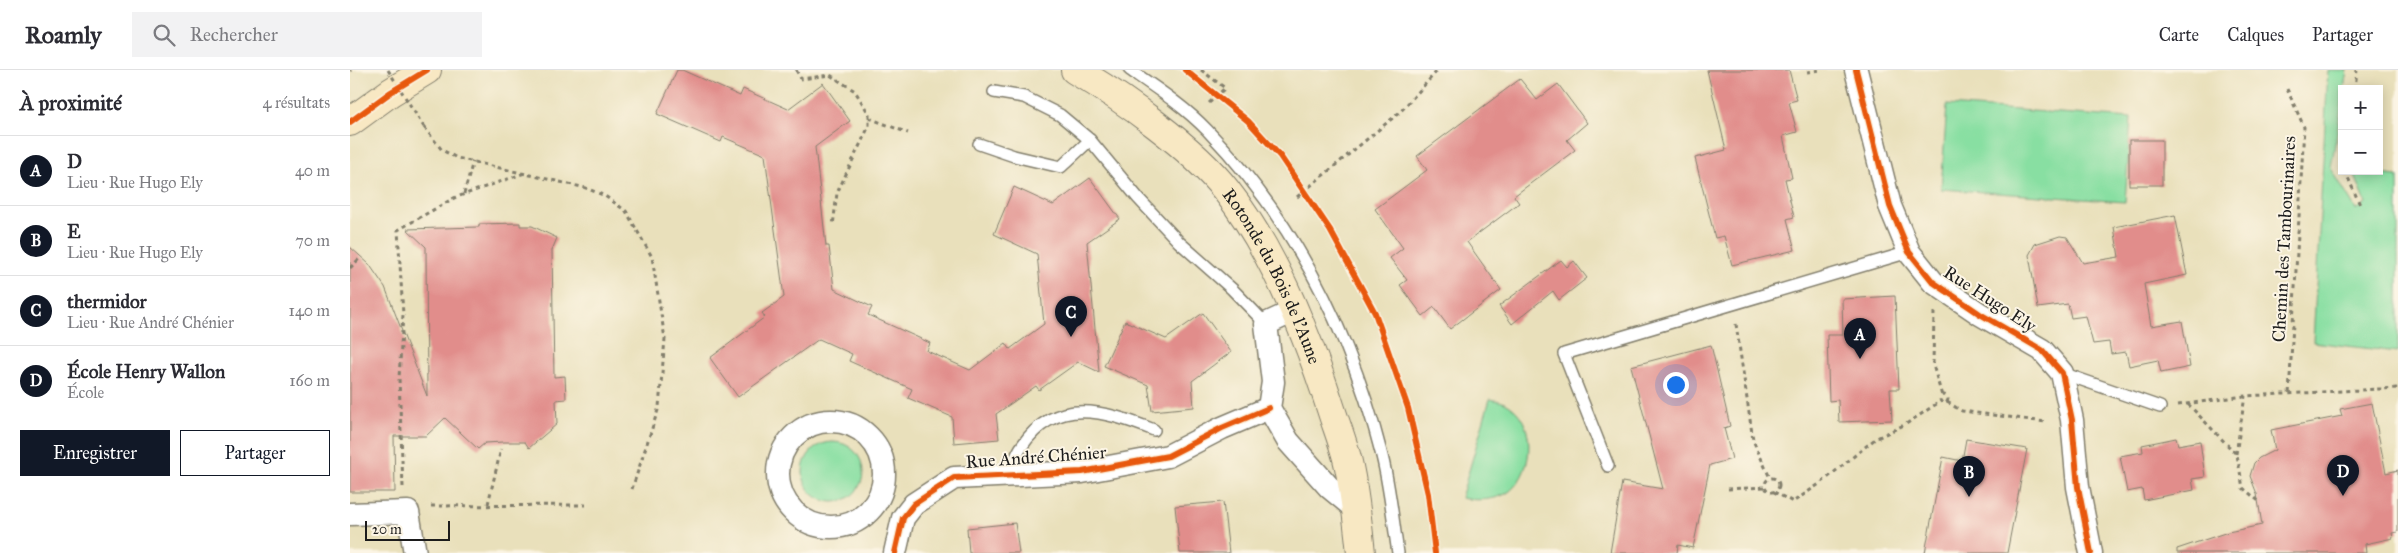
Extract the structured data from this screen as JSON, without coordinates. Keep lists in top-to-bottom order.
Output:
{
  "streets": {
    "main road": ["Rotonde du Bois de l'Aune"],
    "street": ["Rue Hugo Ely", "Rue André Chénier"],
    "path": ["Chemin des Tambourinaires"]
  },
  "scale_bar": "20 m",
  "page": {
    "header": "Roamly",
    "search": "Rechercher",
    "nav": ["Carte", "Calques", "Partager"],
    "heading": ["À proximité", "4 résultats"],
    "map_buttons": ["+", "−"],
    "list": [
      {
        "mark": "A",
        "name": "D",
        "note": "Lieu · Rue Hugo Ely",
        "value": "40 m"
      },
      {
        "mark": "B",
        "name": "E",
        "note": "Lieu · Rue Hugo Ely",
        "value": "70 m"
      },
      {
        "mark": "C",
        "name": "thermidor",
        "note": "Lieu · Rue André Chénier",
        "value": "140 m"
      },
      {
        "mark": "D",
        "name": "École Henry Wallon",
        "note": "École",
        "value": "160 m"
      }
    ],
    "pins": [
      "C",
      "A",
      "D",
      "B"
    ],
    "buttons": ["Enregistrer", "Partager"],
    "scale": "20 m"
  }
}
